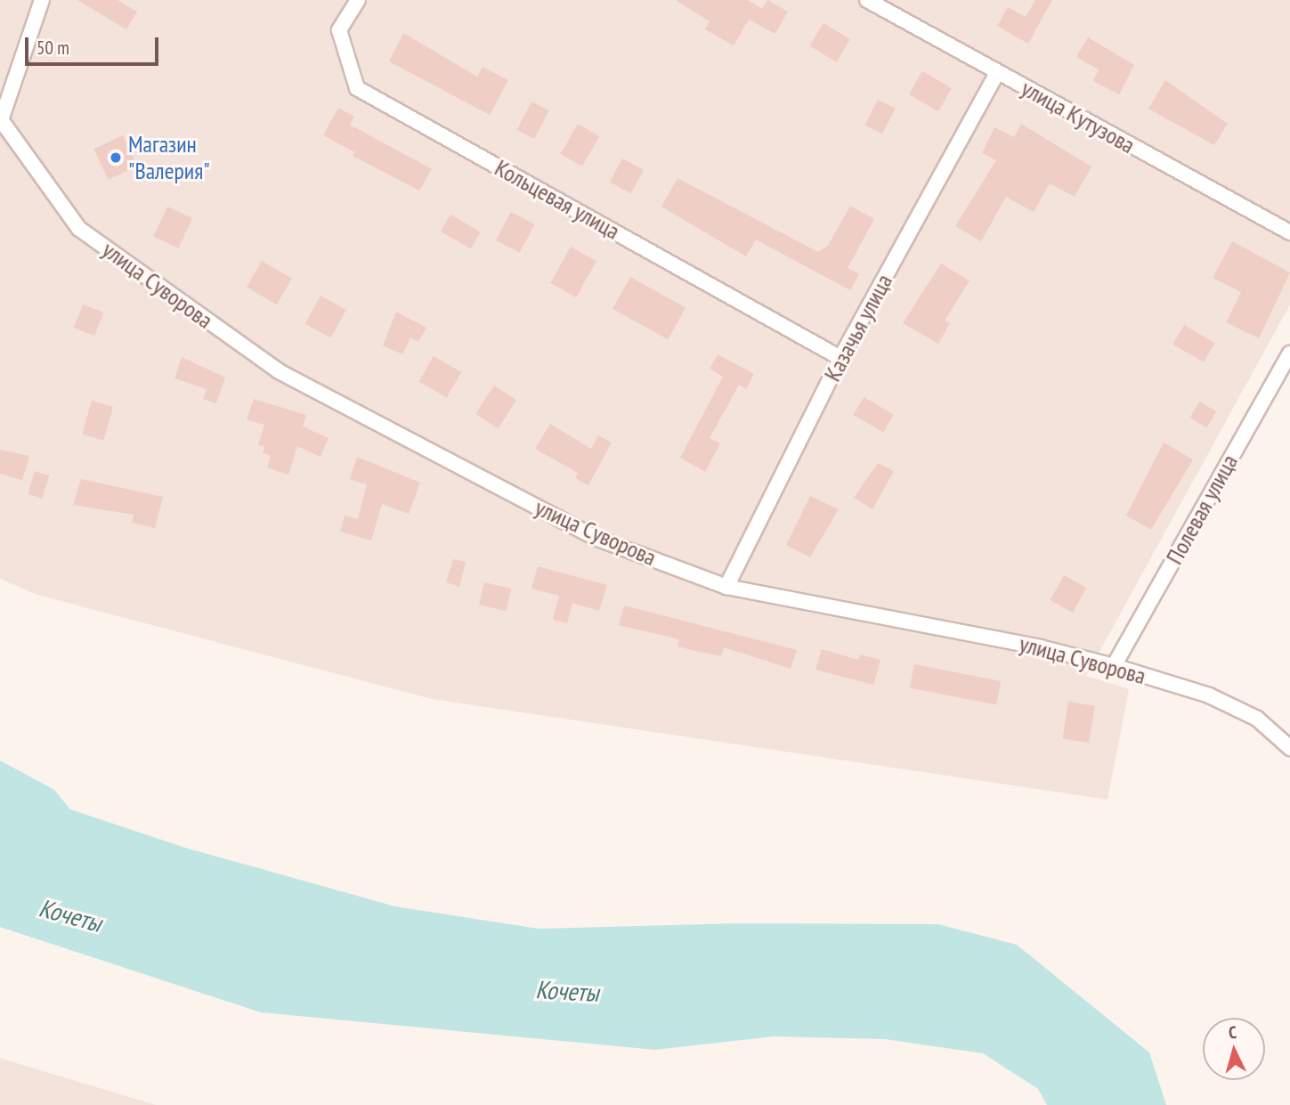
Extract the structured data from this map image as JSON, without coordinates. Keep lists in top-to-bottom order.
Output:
{
  "streets": {
    "street": [
      "улица Кутузова",
      "Кольцевая улица",
      "улица Суворова",
      "Казачья улица",
      "Полевая улица"
    ]
  },
  "crossings": [
    ["улица Кутузова", "Казачья улица"],
    ["Кольцевая улица", "Казачья улица"],
    ["улица Суворова", "Казачья улица"],
    ["улица Суворова", "Полевая улица"]
  ],
  "water": ["Кочеты"],
  "places": ["Магазин \"Валерия\""],
  "scale_bar": "50 m",
  "north": "top"
}
